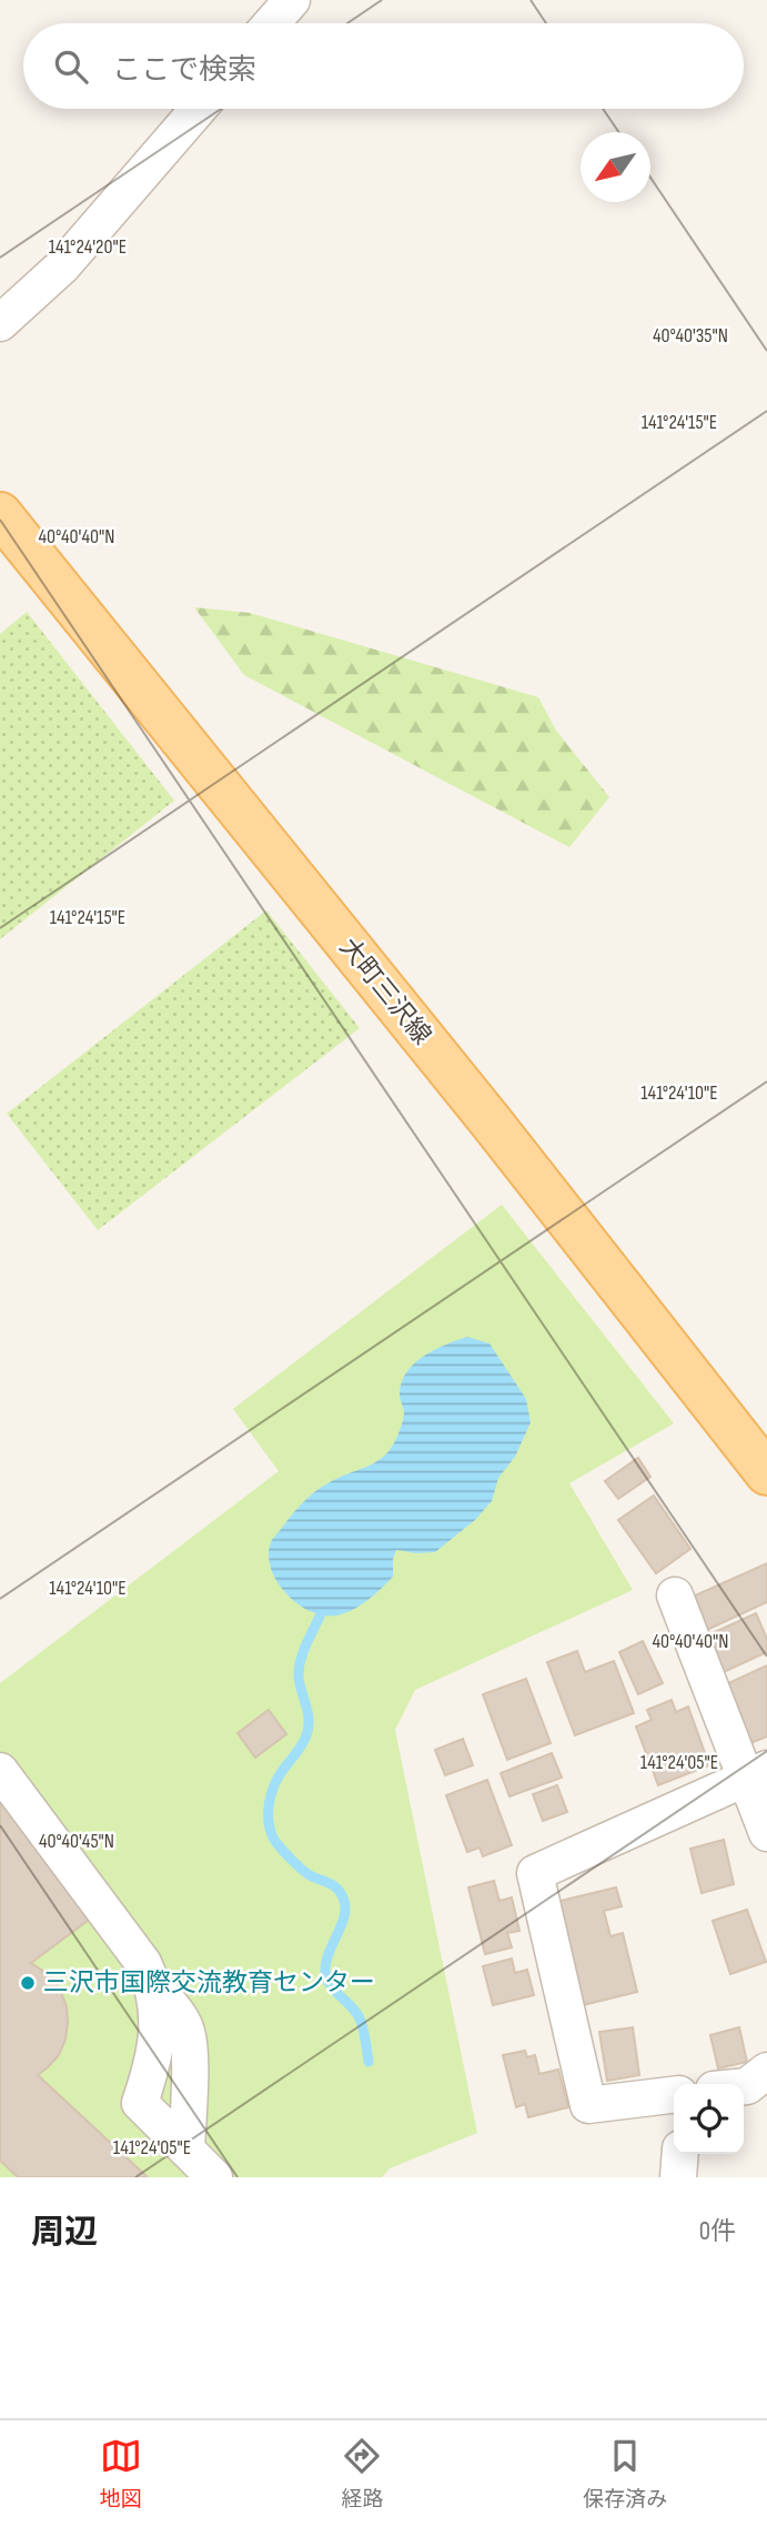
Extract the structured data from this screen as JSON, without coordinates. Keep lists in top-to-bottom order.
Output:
{
  "streets": {
    "main road": ["大町三沢線"]
  },
  "places": ["三沢市国際交流教育センター"],
  "north": "bottom left",
  "page": {
    "search": "ここで検索",
    "heading": ["周辺", "0件"],
    "nav": ["地図", "経路", "保存済み"]
  },
  "coordinates": [
    "141°24'20\"E",
    "40°40'35\"N",
    "141°24'15\"E",
    "40°40'40\"N",
    "141°24'10\"E",
    "141°24'05\"E",
    "40°40'45\"N"
  ]
}
